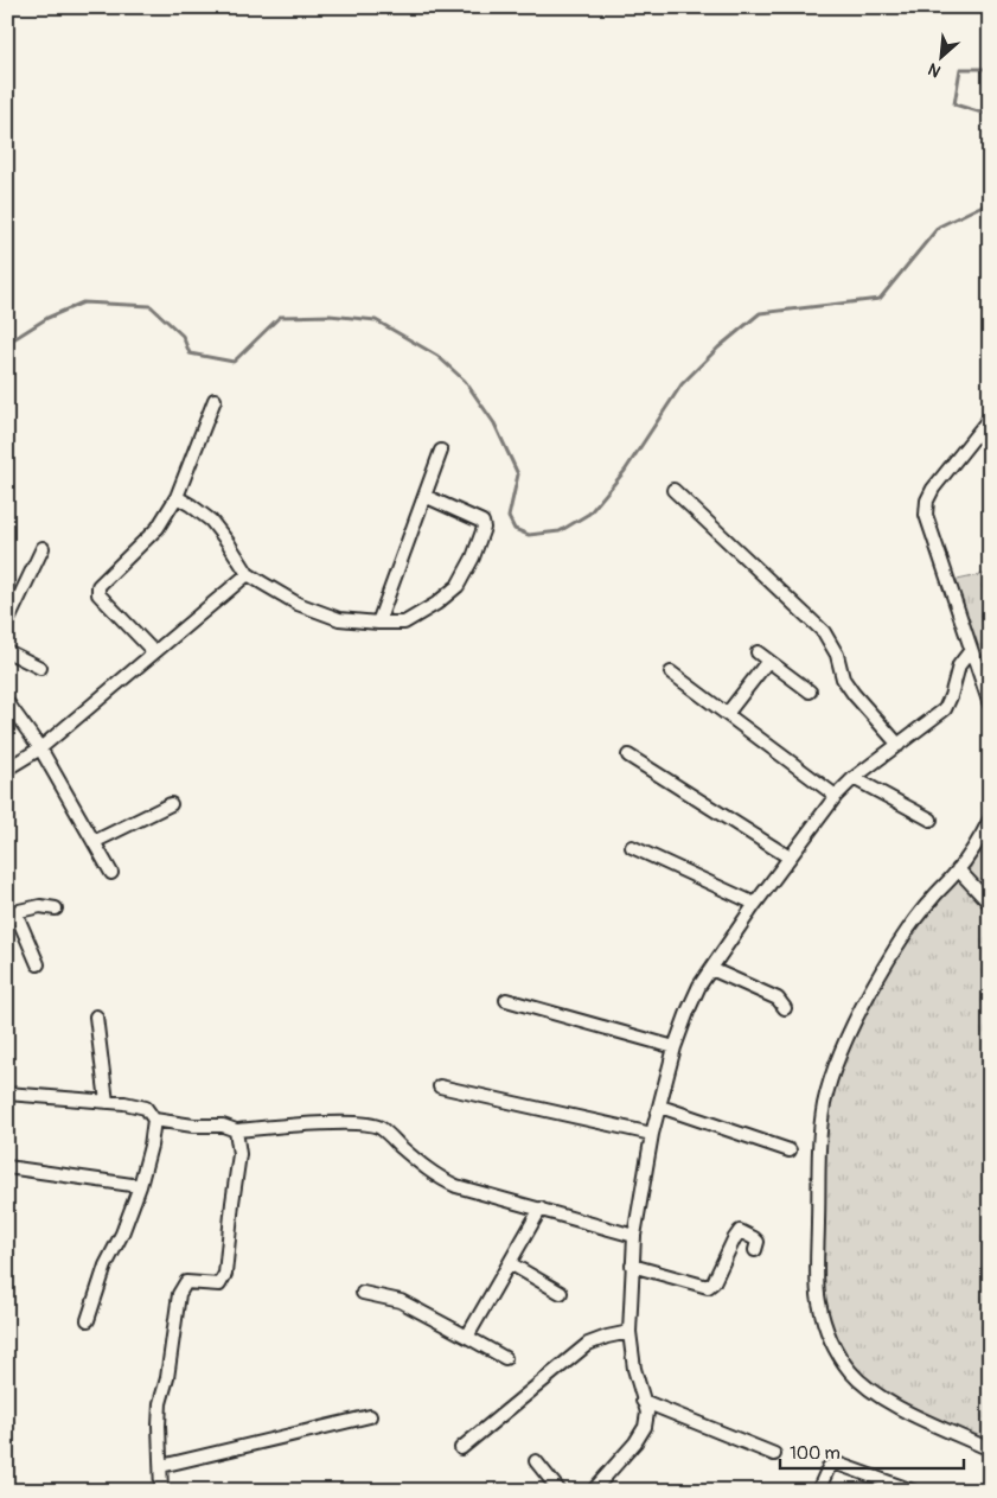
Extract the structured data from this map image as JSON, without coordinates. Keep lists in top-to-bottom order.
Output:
{
  "scale_bar": "100 m",
  "north": "bottom left"
}
